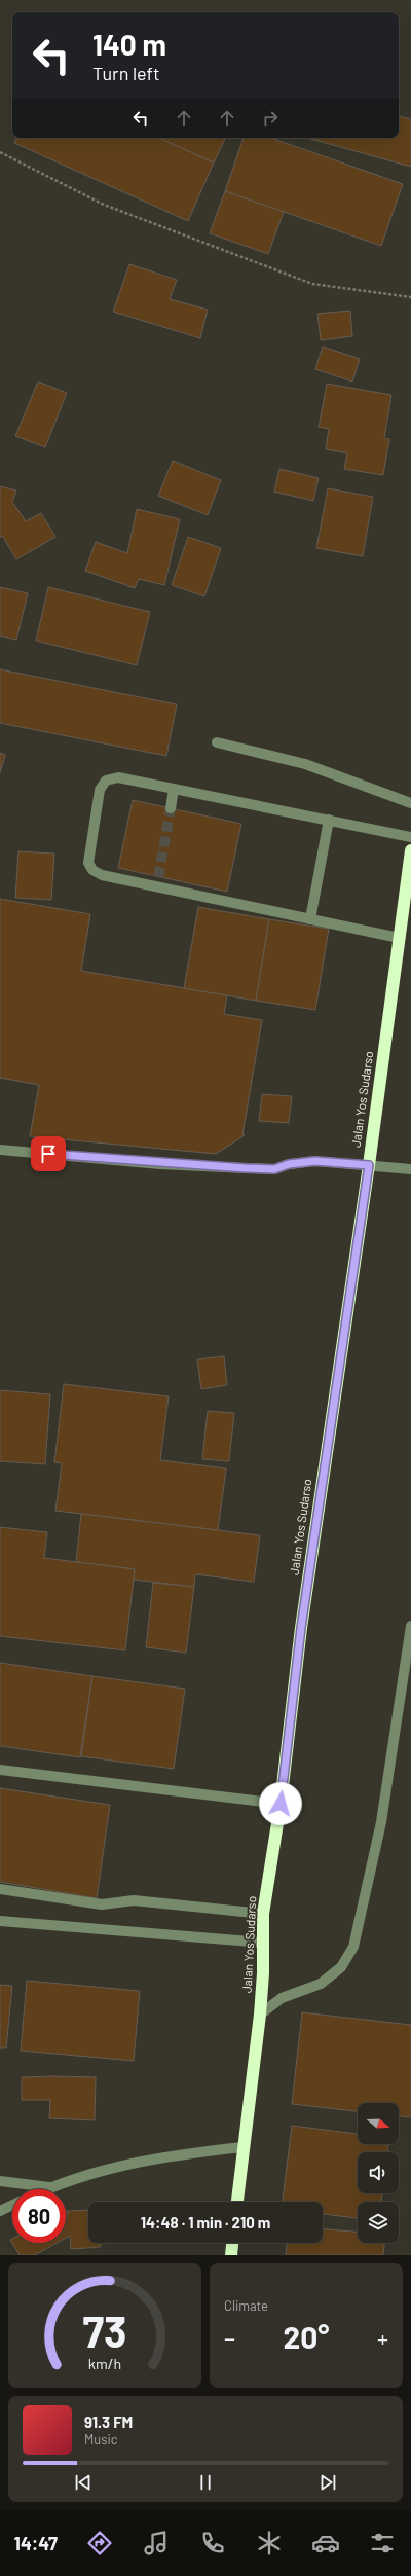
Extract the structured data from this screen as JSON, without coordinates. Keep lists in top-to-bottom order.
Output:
{
  "streets": {
    "highway": ["Jalan Yos Sudarso"]
  },
  "north": "right",
  "page": {
    "turn": ["140 m", "Turn left"],
    "limit": "80",
    "trip": "14:48 · 1 min · 210 m",
    "tile": "Climate",
    "heat": ["−", "20°", "+"],
    "song": ["91.3 FM", "Music"],
    "tabs": "14:47",
    "gauge": ["73", "km/h"]
  }
}
